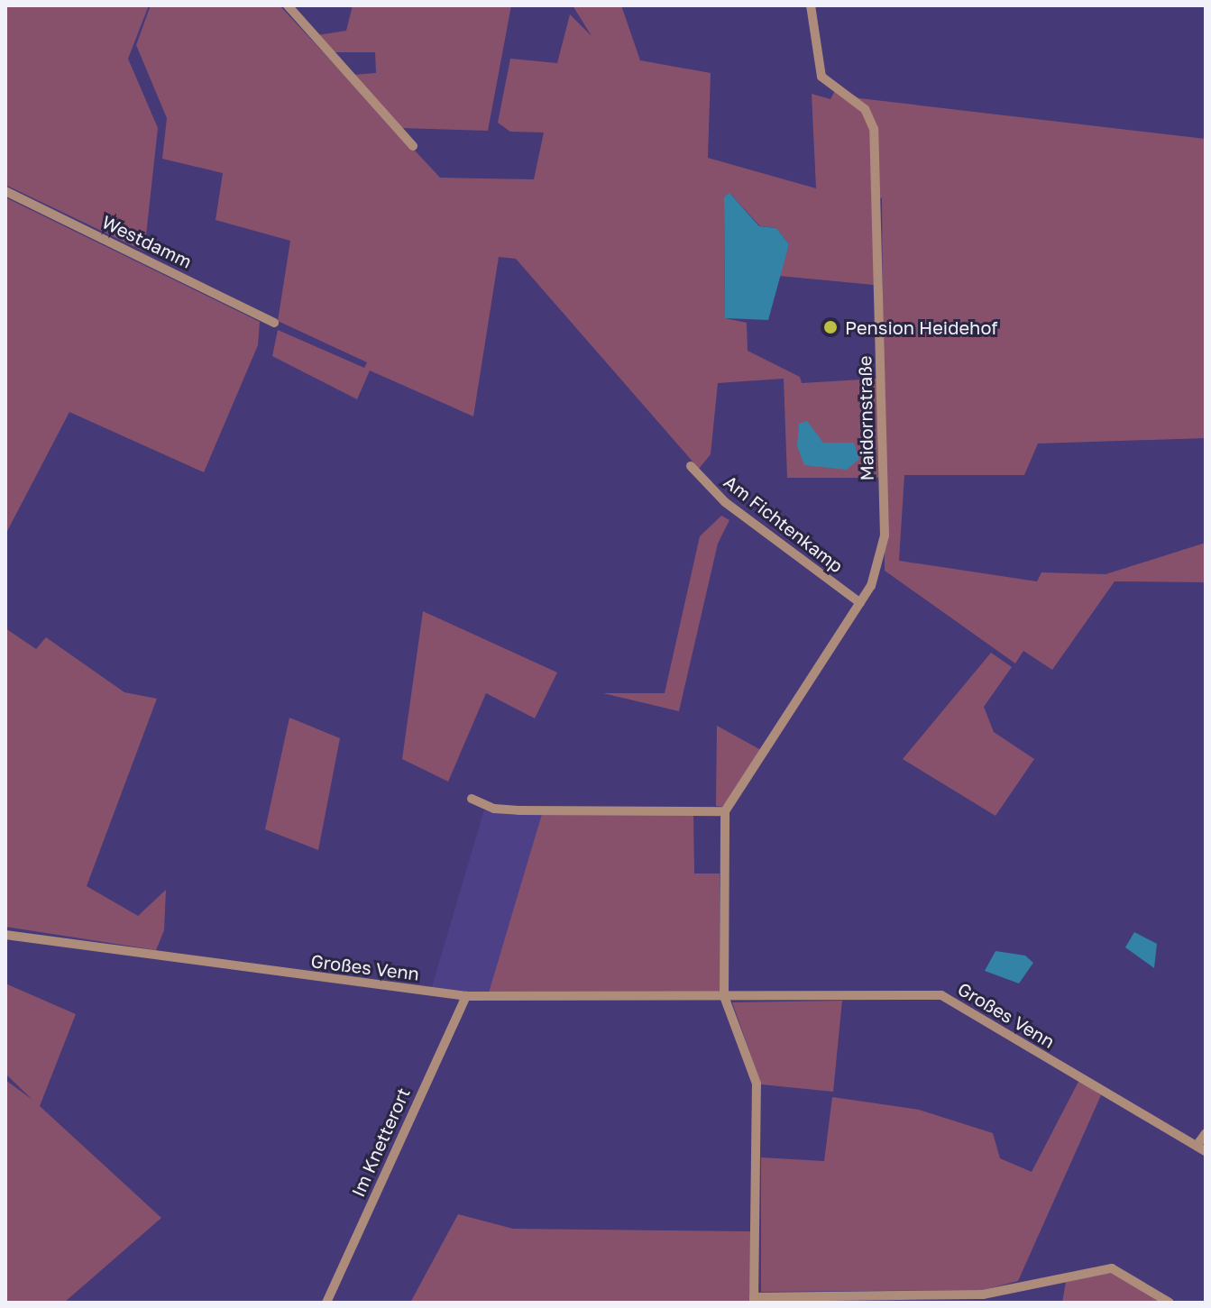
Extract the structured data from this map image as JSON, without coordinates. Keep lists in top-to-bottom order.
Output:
{
  "streets": {
    "street": [
      "Westdamm",
      "Maidornstraße",
      "Am Fichtenkamp",
      "Großes Venn",
      "Im Knetterort"
    ]
  },
  "crossings": [
    ["Maidornstraße", "Am Fichtenkamp"],
    ["Großes Venn", "Im Knetterort"]
  ],
  "places": ["Pension Heidehof"]
}
